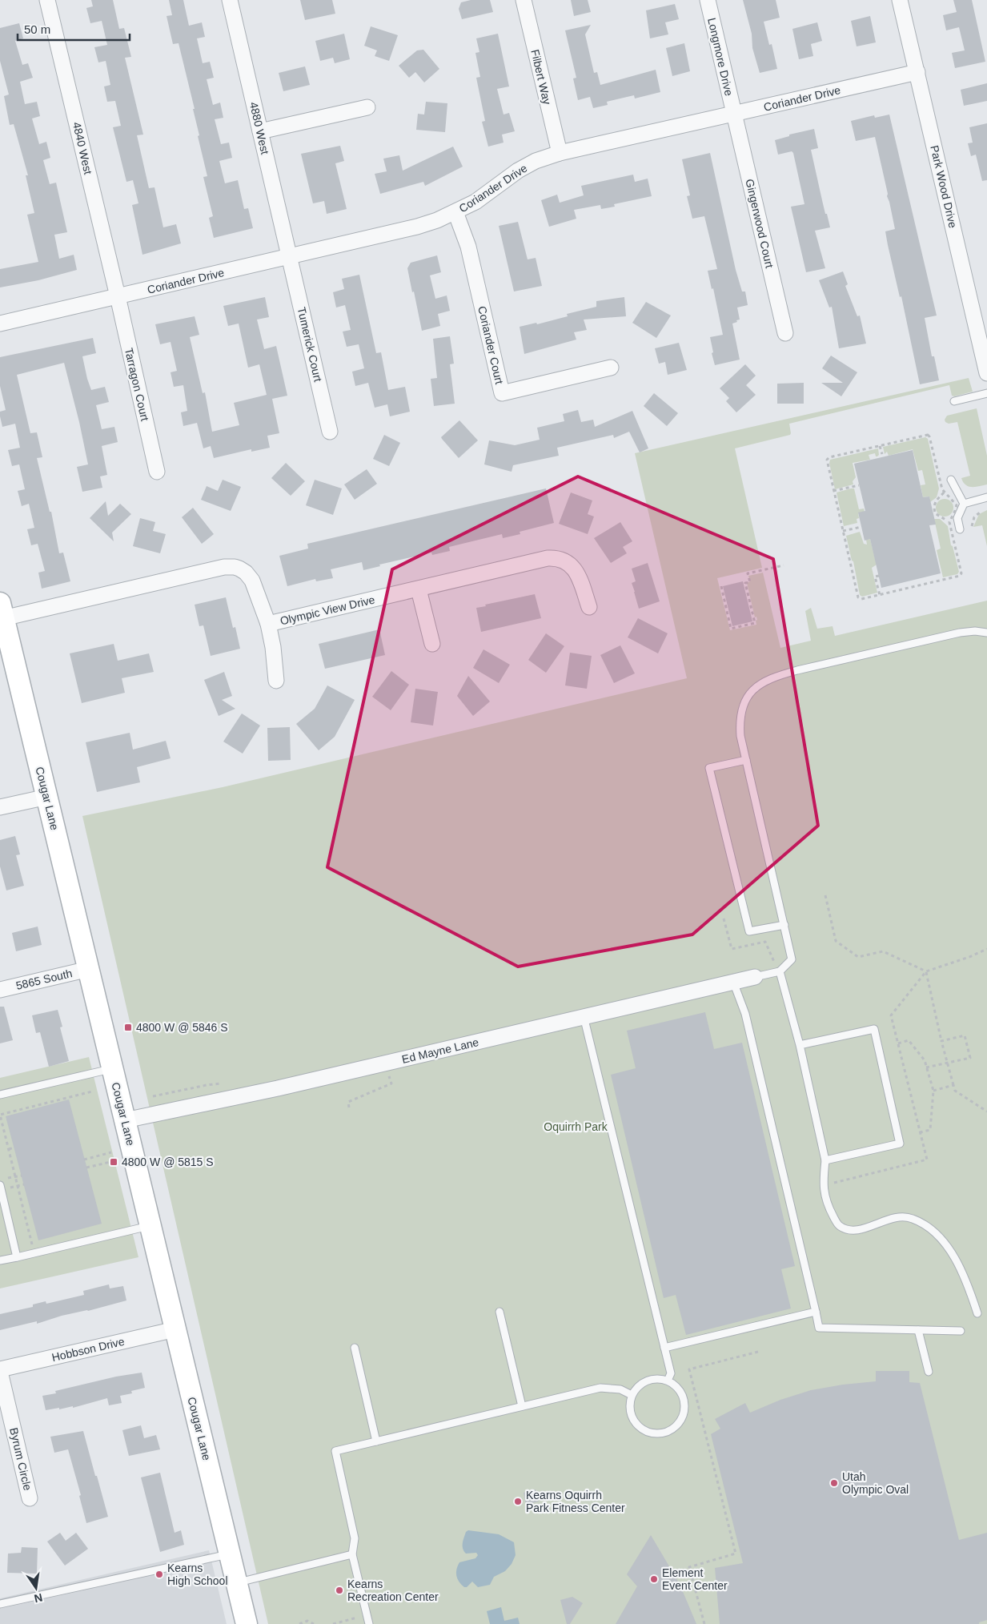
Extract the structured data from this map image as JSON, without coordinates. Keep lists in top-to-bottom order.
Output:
{
  "streets": {
    "main road": ["Cougar Lane"],
    "street": [
      "Longmore Drive",
      "Filbert Way",
      "Coriander Drive",
      "4880 West",
      "4840 West",
      "Park Wood Drive",
      "Gingerwood Court",
      "Tumerick Court",
      "Coriander Court",
      "Tarragon Court",
      "Olympic View Drive",
      "5865 South",
      "Ed Mayne Lane",
      "Hobbson Drive",
      "Byrum Circle"
    ]
  },
  "crossings": [
    ["Longmore Drive", "Coriander Drive"],
    ["Longmore Drive", "Gingerwood Court"],
    ["Filbert Way", "Coriander Drive"],
    ["Coriander Drive", "4880 West"],
    ["Coriander Drive", "4840 West"],
    ["Coriander Drive", "Park Wood Drive"],
    ["Coriander Drive", "Gingerwood Court"],
    ["Coriander Drive", "Tumerick Court"],
    ["Coriander Drive", "Coriander Court"],
    ["Coriander Drive", "Tarragon Court"],
    ["4880 West", "Tumerick Court"],
    ["4840 West", "Tarragon Court"],
    ["Olympic View Drive", "Cougar Lane"],
    ["Cougar Lane", "5865 South"],
    ["Cougar Lane", "Ed Mayne Lane"],
    ["Cougar Lane", "Hobbson Drive"],
    ["Hobbson Drive", "Byrum Circle"]
  ],
  "parks": ["Oquirrh Park"],
  "places": {
    "transit": ["4800 W @ 5846 S", "4800 W @ 5815 S"],
    "other": [
      "Utah Olympic Oval",
      "Kearns Oquirrh Park Fitness Center",
      "Kearns High School",
      "Element Event Center",
      "Kearns Recreation Center"
    ]
  },
  "scale_bar": "50 m",
  "north": "bottom"
}
